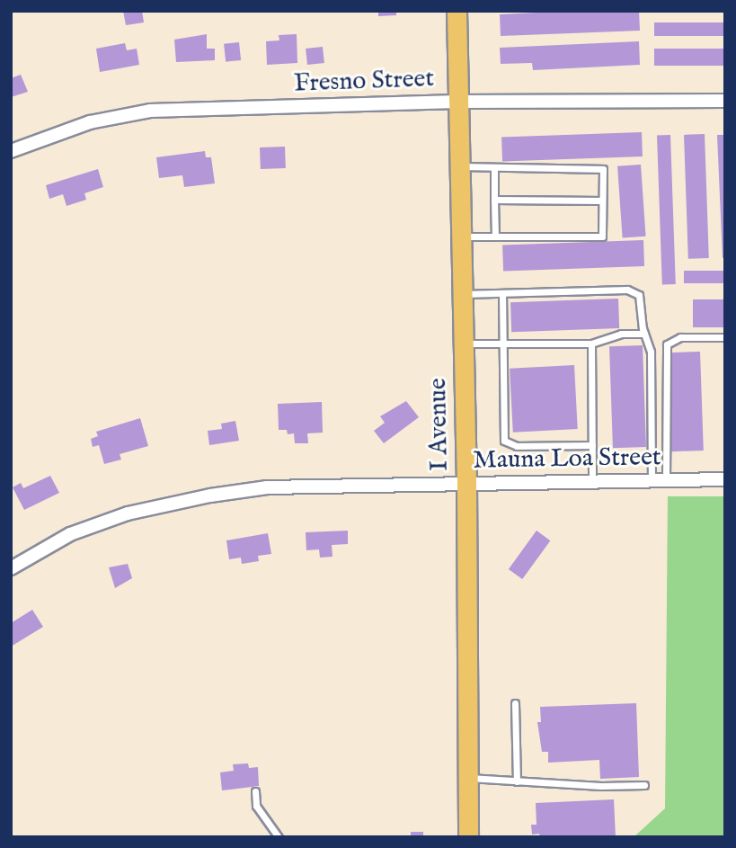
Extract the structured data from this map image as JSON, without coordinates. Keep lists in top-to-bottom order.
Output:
{
  "streets": {
    "main road": ["I Avenue"],
    "street": ["Fresno Street", "Mauna Loa Street"]
  },
  "crossings": [
    ["Fresno Street", "I Avenue"],
    ["I Avenue", "Mauna Loa Street"]
  ]
}
